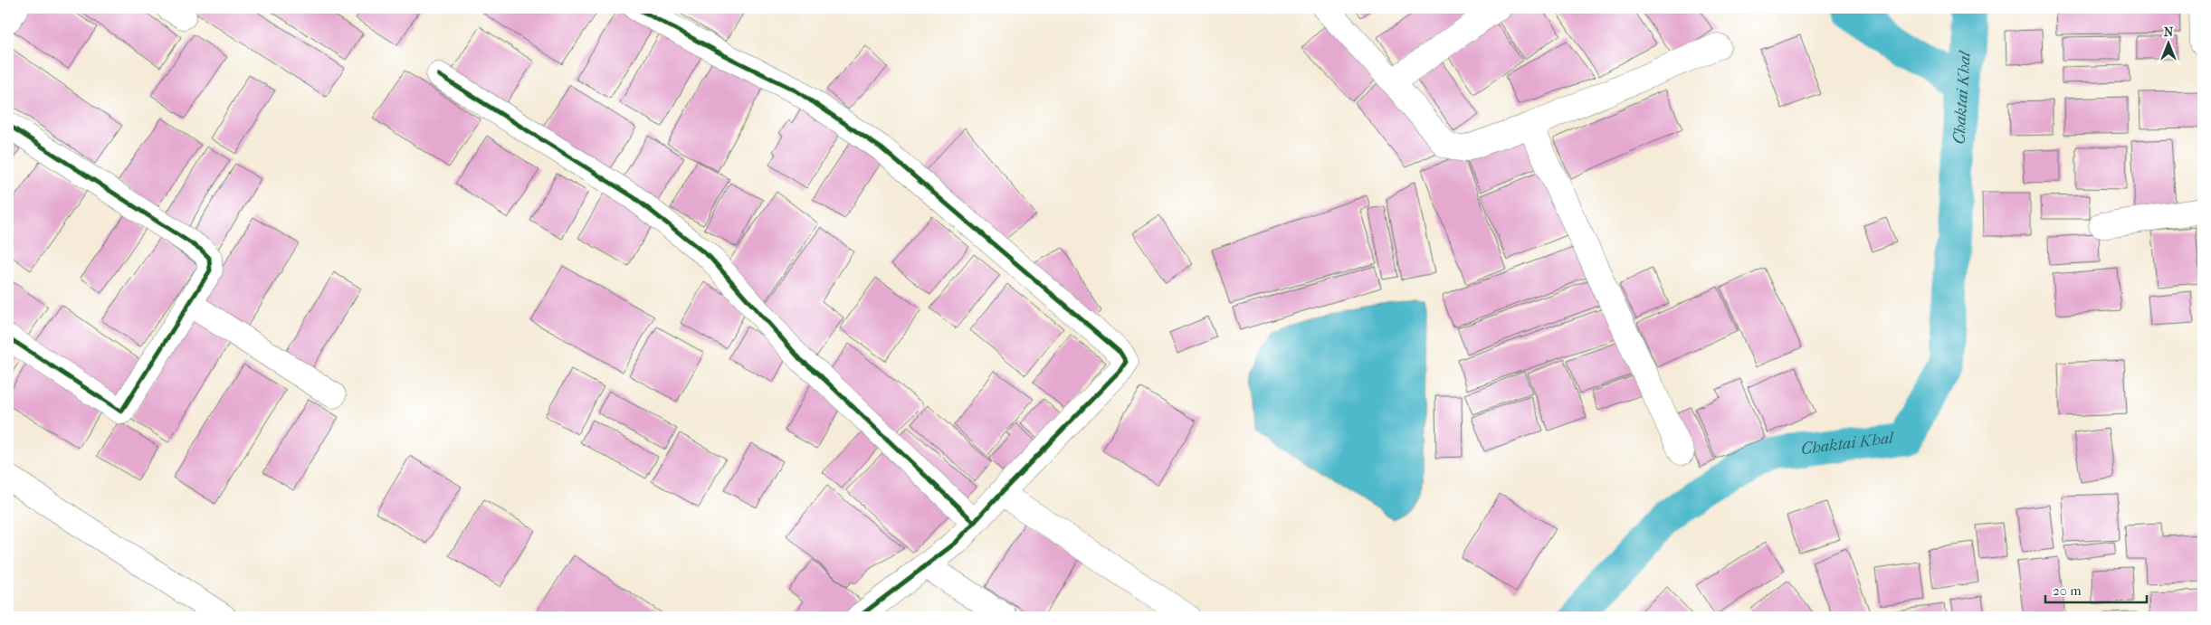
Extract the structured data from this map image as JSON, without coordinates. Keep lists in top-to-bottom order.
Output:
{
  "water": ["Chaktai Khal"],
  "scale_bar": "20 m",
  "north": "top"
}
